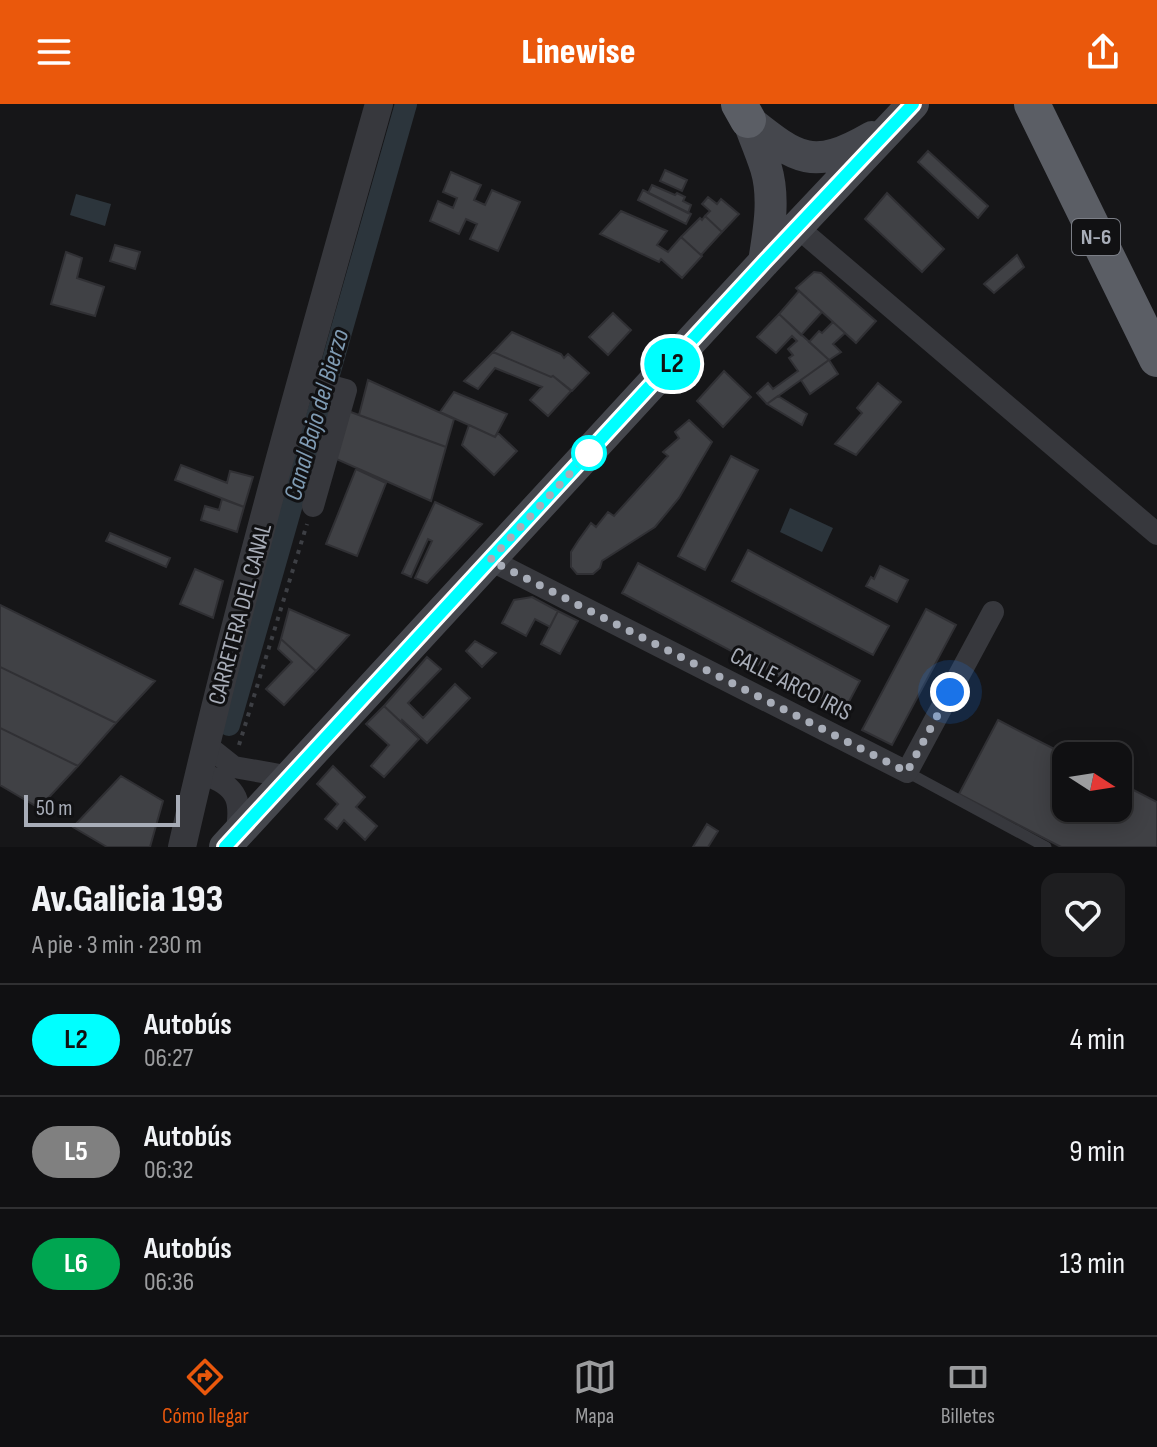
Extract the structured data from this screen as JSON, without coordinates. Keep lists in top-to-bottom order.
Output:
{
  "streets": {
    "highway": ["N-6"],
    "street": ["CARRETERA DEL CANAL", "CALLE ARCO IRIS"]
  },
  "water": ["Canal Bajo del Bierzo"],
  "lines": ["bus line L2"],
  "scale_bar": "50 m",
  "north": "right",
  "page": {
    "header": "Linewise",
    "on_map": "L2",
    "scale": "50 m",
    "heading": ["Av.Galicia 193", "A pie · 3 min · 230 m"],
    "list": [
      {
        "mark": "L2",
        "name": "Autobús",
        "note": "06:27",
        "value": "4 min"
      },
      {
        "mark": "L5",
        "name": "Autobús",
        "note": "06:32",
        "value": "9 min"
      },
      {
        "mark": "L6",
        "name": "Autobús",
        "note": "06:36",
        "value": "13 min"
      }
    ],
    "tabs": ["Cómo llegar", "Mapa", "Billetes"]
  }
}
